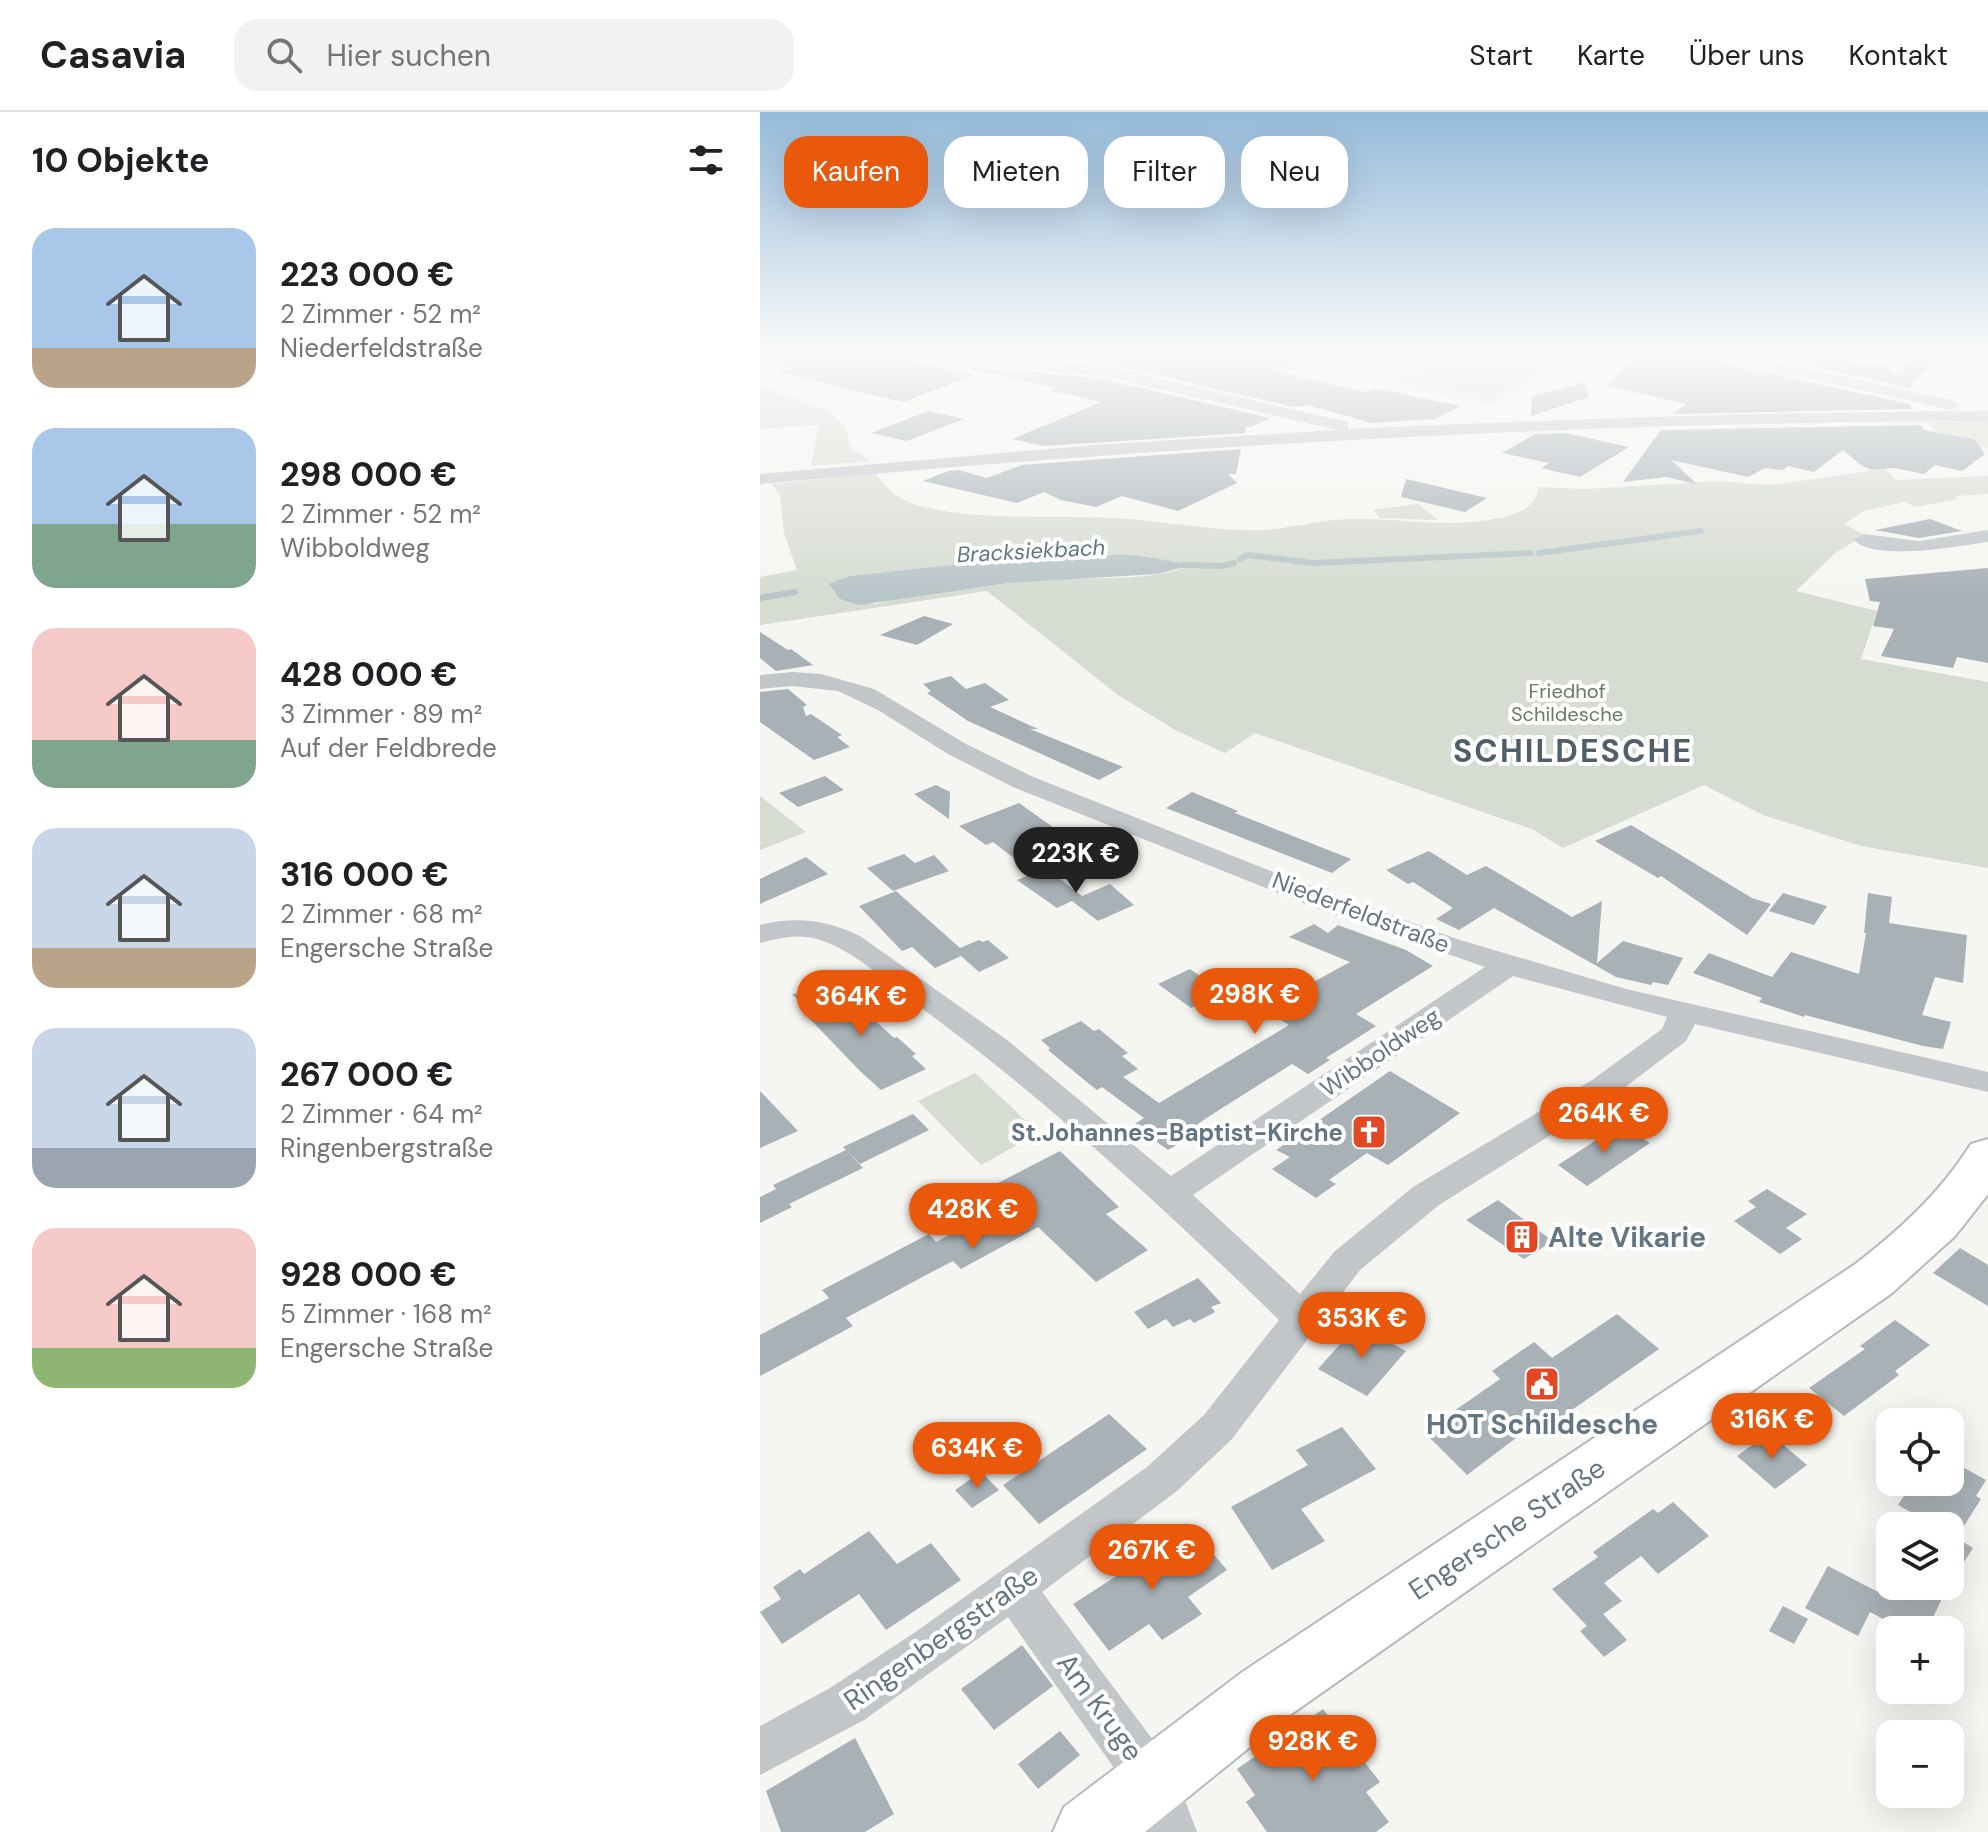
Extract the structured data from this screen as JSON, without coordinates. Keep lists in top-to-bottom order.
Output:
{
  "streets": {
    "main road": ["Engersche Straße"],
    "street": [
      "Niederfeldstraße",
      "Wibboldweg",
      "Ringenbergstraße",
      "Am Kruge"
    ]
  },
  "crossings": [
    ["Niederfeldstraße", "Wibboldweg"],
    ["Niederfeldstraße", "Ringenbergstraße"],
    ["Engersche Straße", "Am Kruge"],
    ["Ringenbergstraße", "Am Kruge"]
  ],
  "districts": ["SCHILDESCHE"],
  "water": ["Bracksiekbach"],
  "parks": ["Friedhof Schildesche"],
  "places": {
    "church": ["St.Johannes-Baptist-Kirche"],
    "building": ["Alte Vikarie"],
    "public building": ["HOT Schildesche"]
  },
  "page": {
    "header": "Casavia",
    "search": "Hier suchen",
    "nav": [
      "Start",
      "Karte",
      "Über uns",
      "Kontakt"
    ],
    "heading": "10 Objekte",
    "chip": [
      "Kaufen",
      "Mieten",
      "Filter",
      "Neu"
    ],
    "list": [
      {
        "name": "223 000 €",
        "note": "2 Zimmer · 52 m² · Niederfeldstraße"
      },
      {
        "name": "298 000 €",
        "note": "2 Zimmer · 52 m² · Wibboldweg"
      },
      {
        "name": "428 000 €",
        "note": "3 Zimmer · 89 m² · Auf der Feldbrede"
      },
      {
        "name": "316 000 €",
        "note": "2 Zimmer · 68 m² · Engersche Straße"
      },
      {
        "name": "267 000 €",
        "note": "2 Zimmer · 64 m² · Ringenbergstraße"
      },
      {
        "name": "928 000 €",
        "note": "5 Zimmer · 168 m² · Engersche Straße"
      }
    ],
    "price": [
      "223K €",
      "298K €",
      "364K €",
      "264K €",
      "428K €",
      "353K €",
      "316K €",
      "634K €",
      "267K €",
      "928K €"
    ],
    "map_buttons": ["+", "−"]
  }
}
